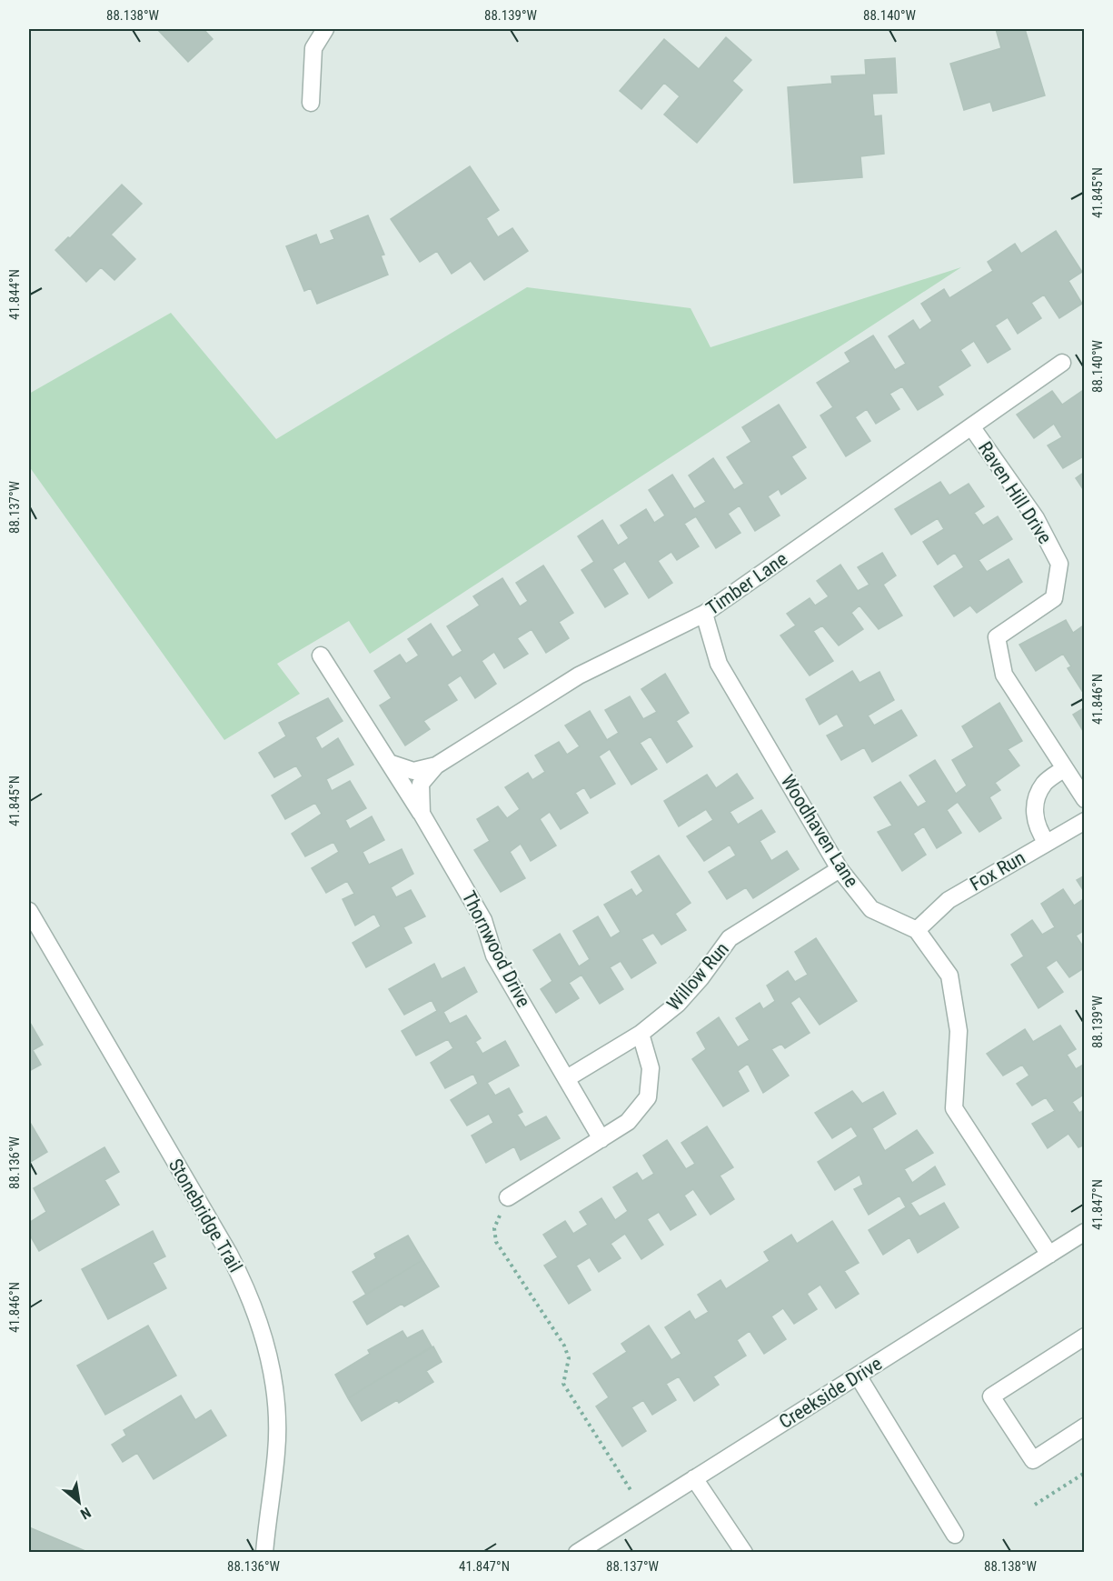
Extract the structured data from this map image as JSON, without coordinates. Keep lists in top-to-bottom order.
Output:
{
  "streets": {
    "street": [
      "Raven Hill Drive",
      "Timber Lane",
      "Woodhaven Lane",
      "Fox Run",
      "Thornwood Drive",
      "Willow Run",
      "Stonebridge Trail",
      "Creekside Drive"
    ]
  },
  "crossings": [
    ["Raven Hill Drive", "Timber Lane"],
    ["Timber Lane", "Woodhaven Lane"],
    ["Timber Lane", "Thornwood Drive"],
    ["Woodhaven Lane", "Fox Run"],
    ["Woodhaven Lane", "Willow Run"],
    ["Woodhaven Lane", "Creekside Drive"],
    ["Thornwood Drive", "Willow Run"]
  ],
  "north": "bottom right",
  "coordinates": [
    "88.138°W",
    "88.139°W",
    "88.140°W",
    "41.845°N",
    "41.844°N",
    "88.137°W",
    "41.846°N",
    "88.136°W",
    "41.847°N"
  ]
}
